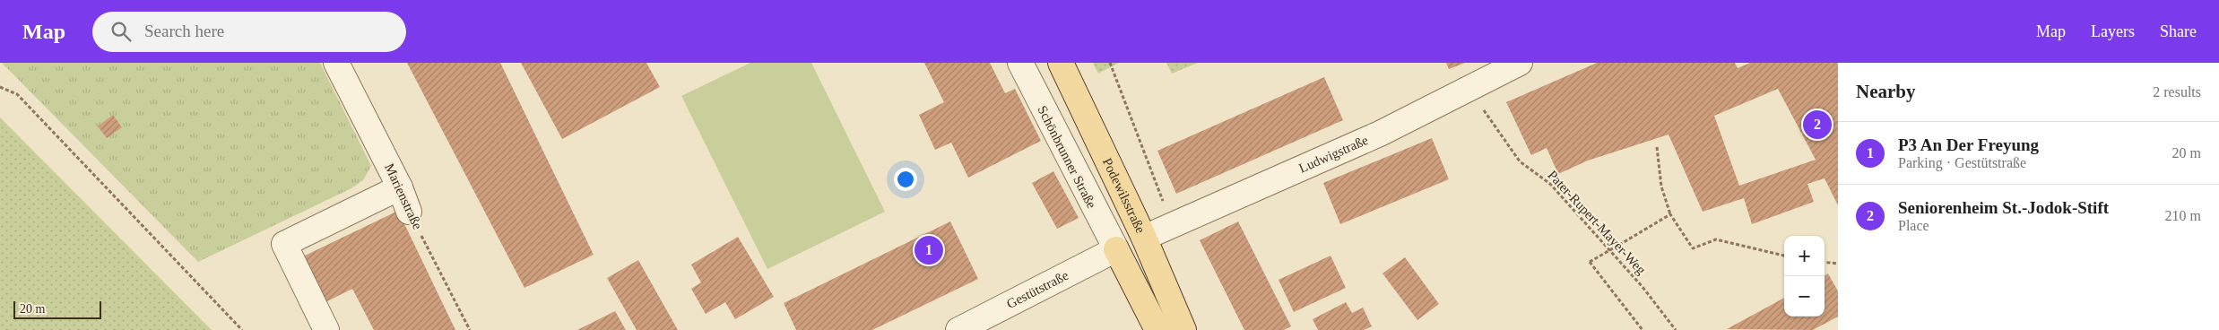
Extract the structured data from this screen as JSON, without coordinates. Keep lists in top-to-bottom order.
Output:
{
  "streets": {
    "main road": ["Podewilsstraße"],
    "street": [
      "Ludwigstraße",
      "Schönbrunner Straße",
      "Marienstraße",
      "Gestütstraße"
    ],
    "path": ["Pater-Rupert-Mayer-Weg"]
  },
  "crossings": [
    ["Ludwigstraße", "Podewilsstraße"],
    ["Ludwigstraße", "Pater-Rupert-Mayer-Weg"],
    ["Schönbrunner Straße", "Gestütstraße"]
  ],
  "scale_bar": "20 m",
  "page": {
    "header": "Map",
    "search": "Search here",
    "nav": ["Map", "Layers", "Share"],
    "heading": ["Nearby", "2 results"],
    "pins": ["2", "1"],
    "list": [
      {
        "mark": "1",
        "name": "P3 An Der Freyung",
        "note": "Parking · Gestütstraße",
        "value": "20 m"
      },
      {
        "mark": "2",
        "name": "Seniorenheim St.-Jodok-Stift",
        "note": "Place",
        "value": "210 m"
      }
    ],
    "map_buttons": ["+", "−"],
    "scale": "20 m"
  }
}
